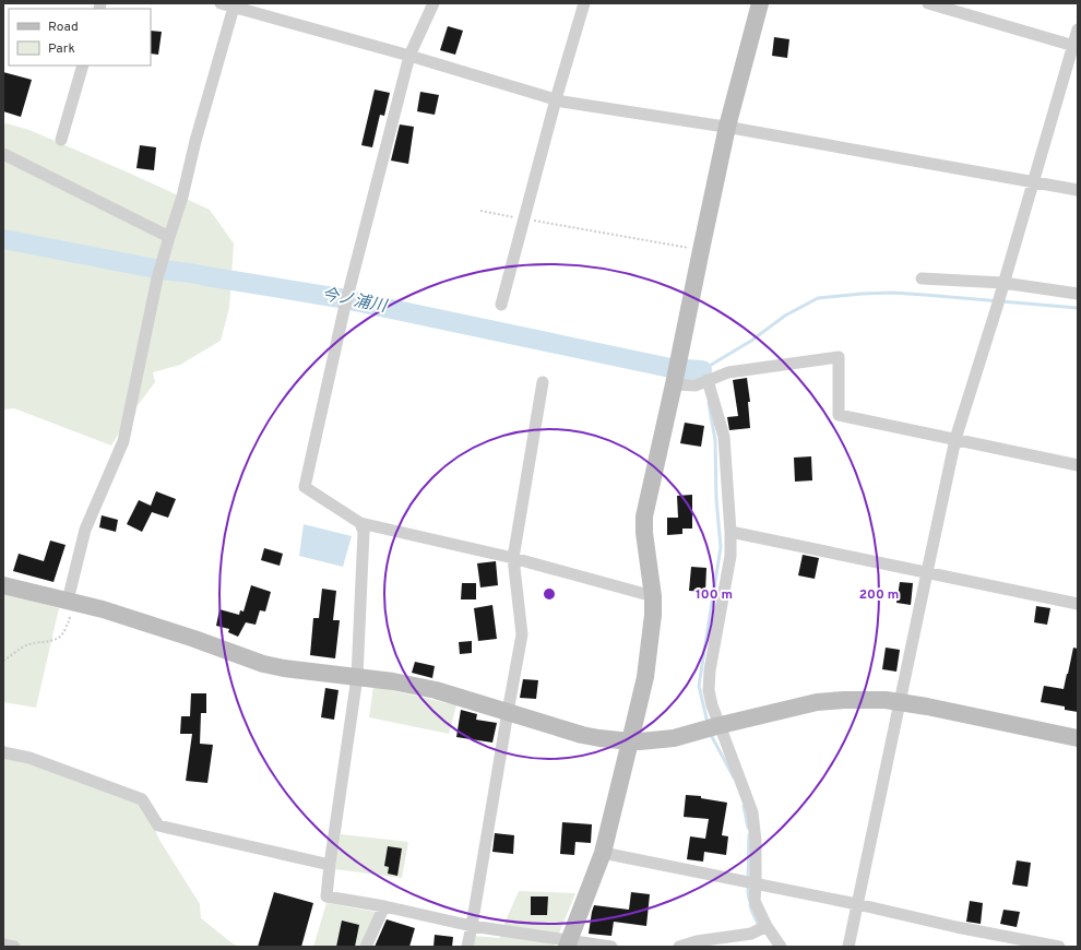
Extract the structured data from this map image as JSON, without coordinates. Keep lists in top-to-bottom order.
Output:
{
  "water": ["今ノ浦川"],
  "legend": ["Road", "Park"],
  "rings": ["100 m", "200 m"]
}
